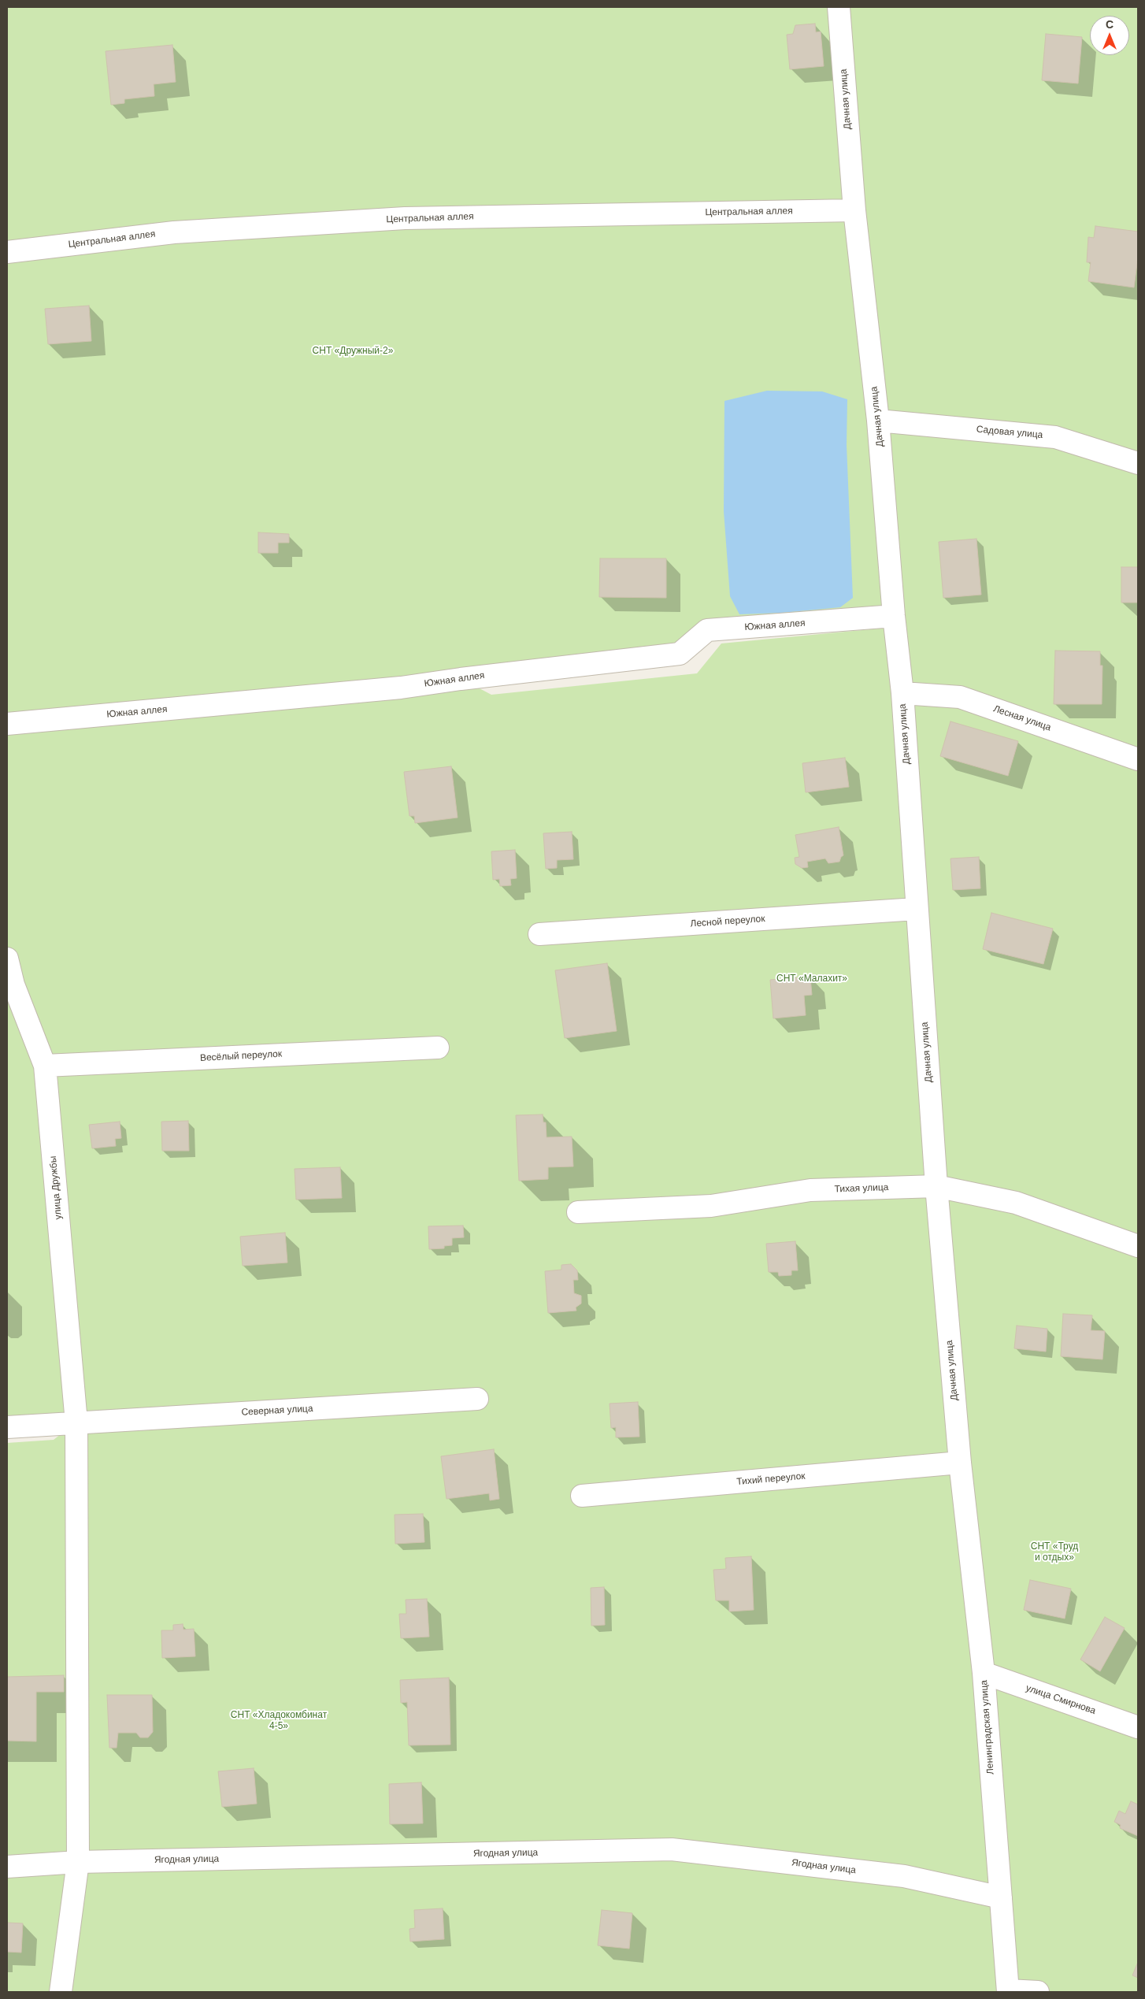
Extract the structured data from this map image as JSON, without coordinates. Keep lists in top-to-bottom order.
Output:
{
  "streets": {
    "street": [
      "Дачная улица",
      "Центральная аллея",
      "Садовая улица",
      "Южная аллея",
      "Лесная улица",
      "Лесной переулок",
      "Весёлый переулок",
      "улица Дружбы",
      "Тихая улица",
      "Северная улица",
      "Тихий переулок",
      "улица Смирнова",
      "Ленинградская улица",
      "Ягодная улица"
    ]
  },
  "crossings": [
    ["Дачная улица", "Центральная аллея"],
    ["Дачная улица", "Садовая улица"],
    ["Дачная улица", "Южная аллея"],
    ["Дачная улица", "Лесная улица"],
    ["Дачная улица", "Лесной переулок"],
    ["Дачная улица", "Тихая улица"],
    ["Дачная улица", "Тихий переулок"],
    ["Дачная улица", "Ленинградская улица"],
    ["Весёлый переулок", "улица Дружбы"],
    ["улица Дружбы", "Северная улица"],
    ["улица Дружбы", "Ягодная улица"],
    ["Тихий переулок", "Ленинградская улица"],
    ["улица Смирнова", "Ленинградская улица"],
    ["Ленинградская улица", "Ягодная улица"]
  ],
  "parks": [
    "СНТ «Дружный-2»",
    "СНТ «Малахит»",
    "СНТ «Труд и отдых»",
    "СНТ «Хладокомбинат 4-5»"
  ],
  "north": "top"
}
